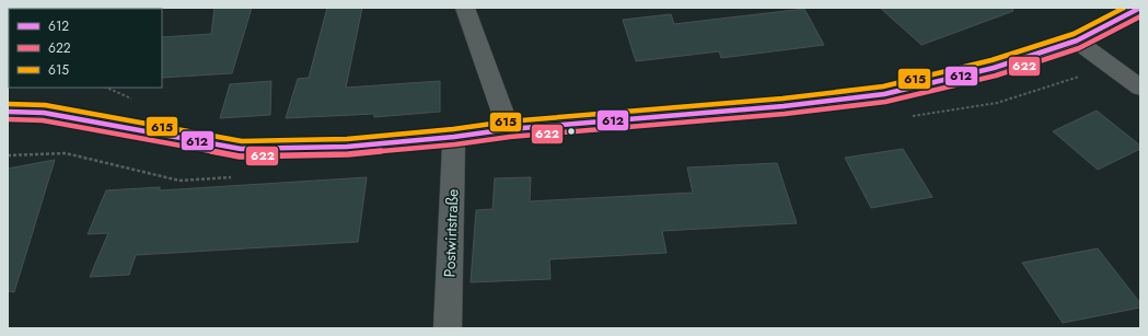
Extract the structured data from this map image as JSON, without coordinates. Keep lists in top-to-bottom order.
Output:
{
  "streets": {
    "street": ["Postwirtstraße"]
  },
  "lines": ["transit line 612", "transit line 615", "transit line 622"],
  "legend": ["612", "622", "615"]
}
